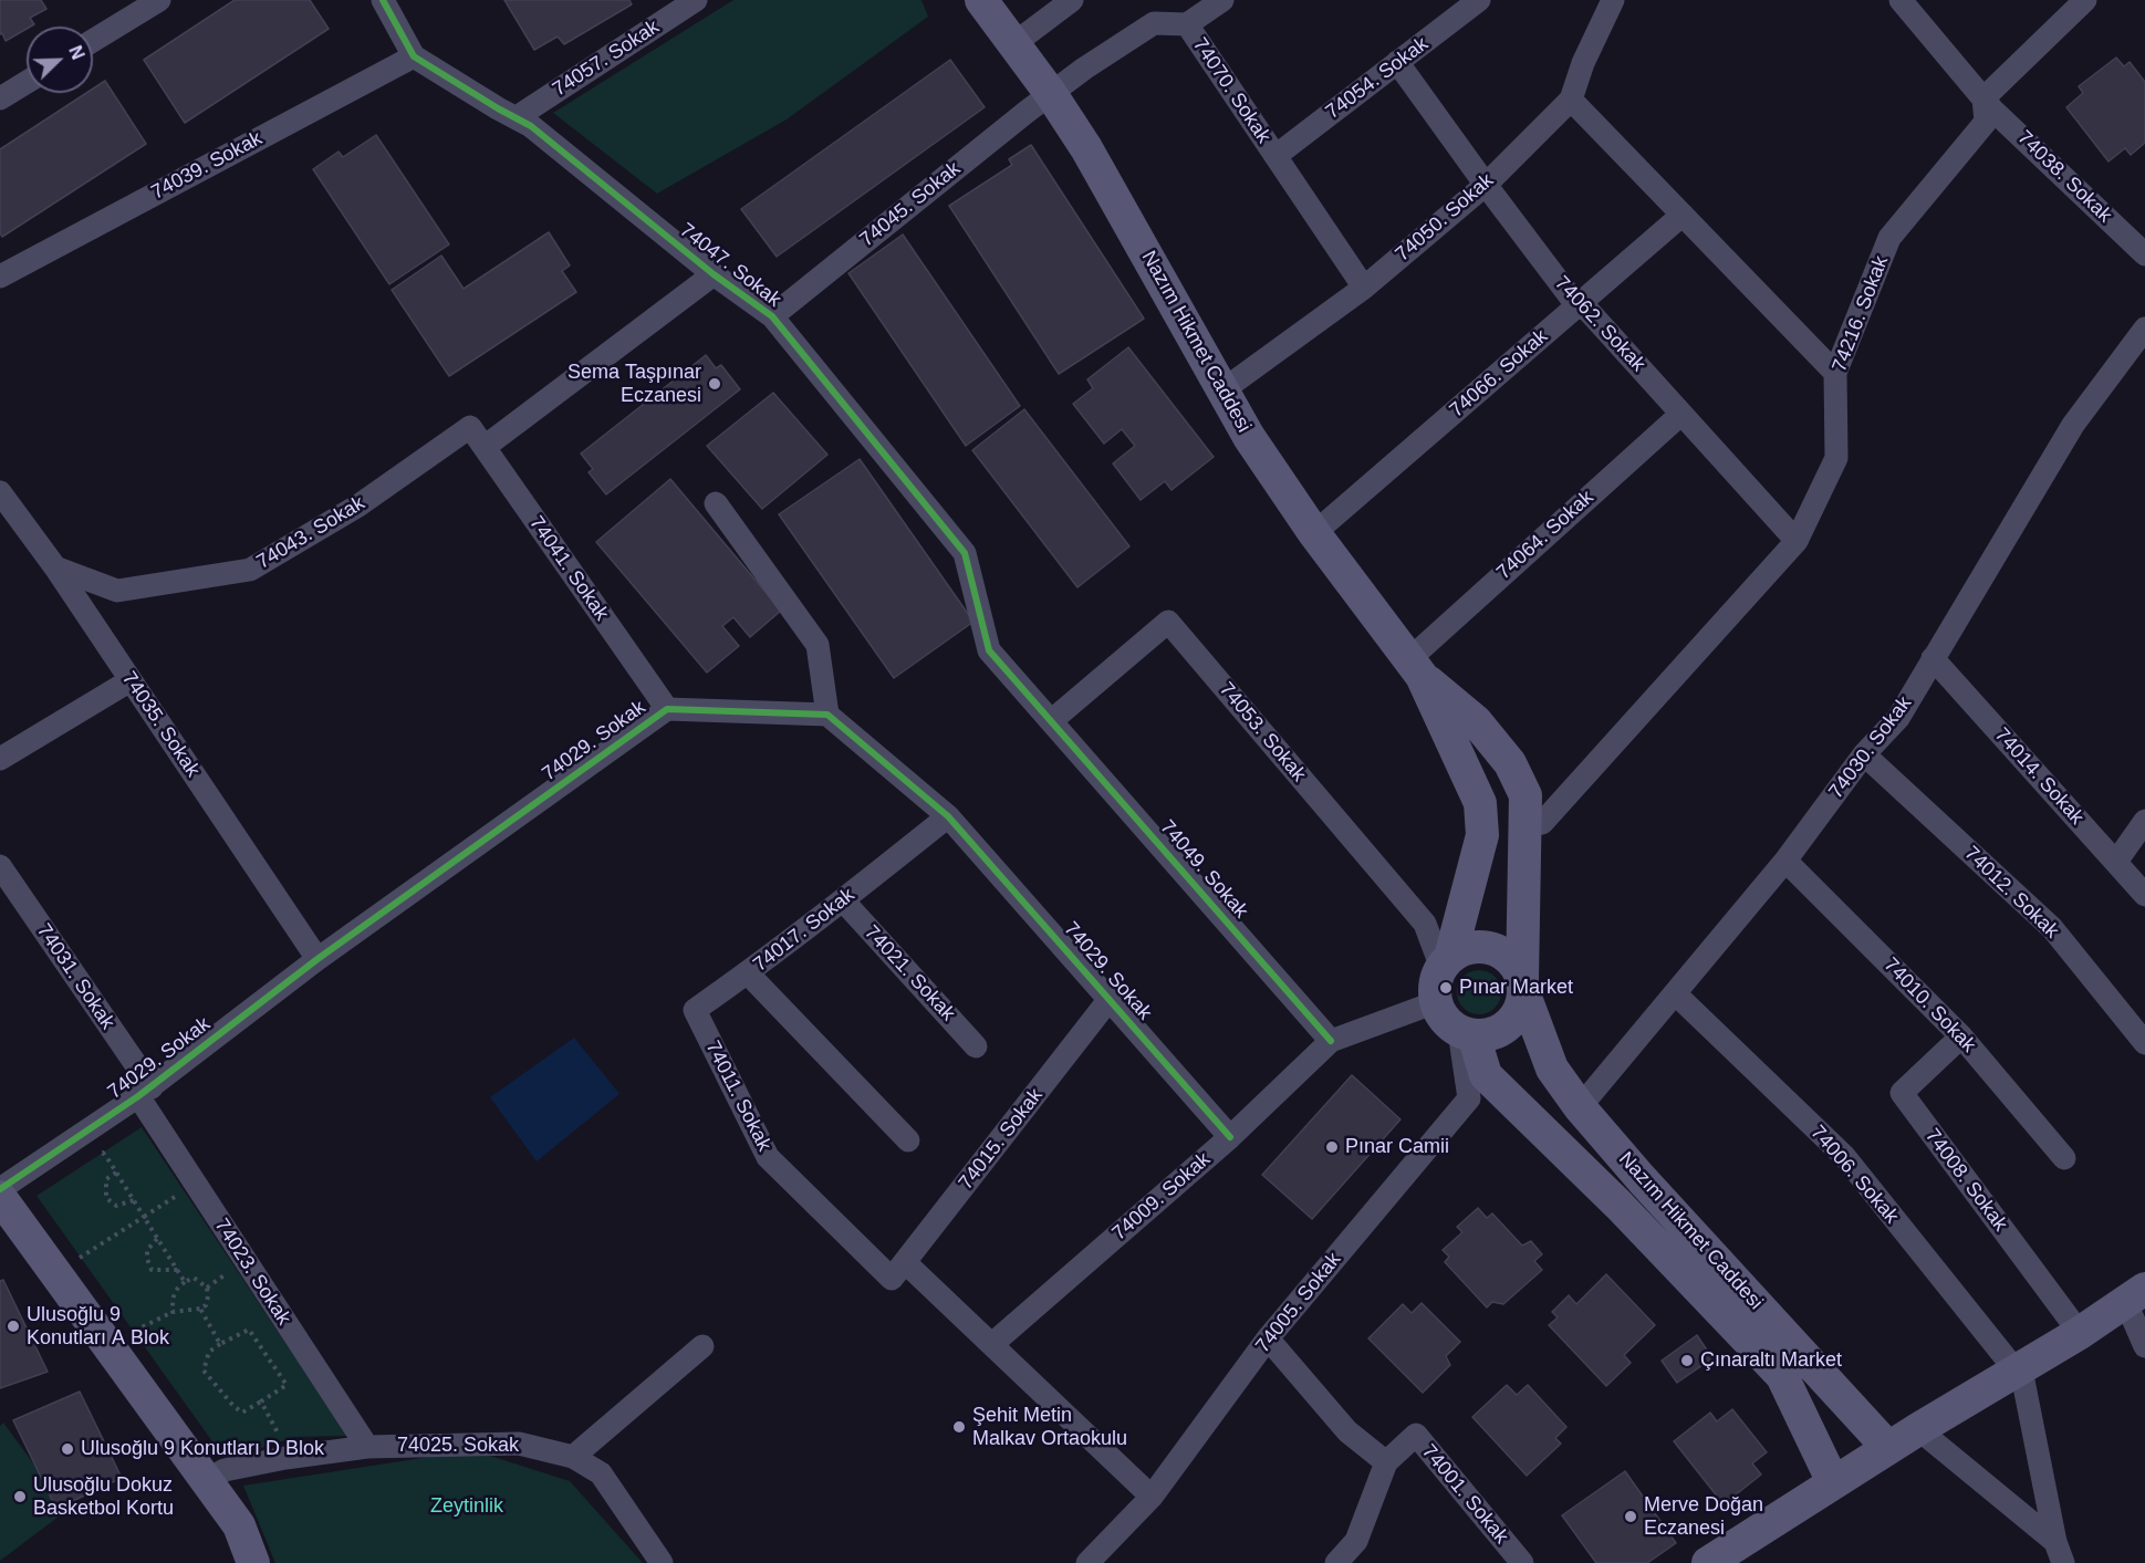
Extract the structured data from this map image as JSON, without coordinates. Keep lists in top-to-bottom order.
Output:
{
  "streets": {
    "main road": ["Nazım Hikmet Caddesi"],
    "street": [
      "74057. Sokak",
      "74054. Sokak",
      "74070. Sokak",
      "74039. Sokak",
      "74038. Sokak",
      "74045. Sokak",
      "74050. Sokak",
      "74047. Sokak",
      "74216. Sokak",
      "74062. Sokak",
      "74066. Sokak",
      "74043. Sokak",
      "74064. Sokak",
      "74041. Sokak",
      "74035. Sokak",
      "74053. Sokak",
      "74029. Sokak",
      "74030. Sokak",
      "74014. Sokak",
      "74049. Sokak",
      "74012. Sokak",
      "74017. Sokak",
      "74021. Sokak",
      "74031. Sokak",
      "74010. Sokak",
      "74011. Sokak",
      "74015. Sokak",
      "74006. Sokak",
      "74008. Sokak",
      "74009. Sokak",
      "74023. Sokak",
      "74005. Sokak",
      "74025. Sokak",
      "74001. Sokak"
    ]
  },
  "crossings": [
    ["74057. Sokak", "74047. Sokak"],
    ["74054. Sokak", "74070. Sokak"],
    ["74054. Sokak", "74062. Sokak"],
    ["74070. Sokak", "74045. Sokak"],
    ["74070. Sokak", "74050. Sokak"],
    ["74070. Sokak", "Nazım Hikmet Caddesi"],
    ["74039. Sokak", "74047. Sokak"],
    ["74038. Sokak", "74216. Sokak"],
    ["74045. Sokak", "74047. Sokak"],
    ["74045. Sokak", "Nazım Hikmet Caddesi"],
    ["74050. Sokak", "74062. Sokak"],
    ["74050. Sokak", "Nazım Hikmet Caddesi"],
    ["74047. Sokak", "74053. Sokak"],
    ["74047. Sokak", "74049. Sokak"],
    ["74216. Sokak", "74062. Sokak"],
    ["74216. Sokak", "Nazım Hikmet Caddesi"],
    ["74062. Sokak", "74066. Sokak"],
    ["74062. Sokak", "74064. Sokak"],
    ["Nazım Hikmet Caddesi", "74066. Sokak"],
    ["Nazım Hikmet Caddesi", "74064. Sokak"],
    ["Nazım Hikmet Caddesi", "74053. Sokak"],
    ["Nazım Hikmet Caddesi", "74030. Sokak"],
    ["Nazım Hikmet Caddesi", "74009. Sokak"],
    ["Nazım Hikmet Caddesi", "74005. Sokak"],
    ["74043. Sokak", "74041. Sokak"],
    ["74043. Sokak", "74035. Sokak"],
    ["74041. Sokak", "74029. Sokak"],
    ["74035. Sokak", "74029. Sokak"],
    ["74053. Sokak", "74049. Sokak"],
    ["74053. Sokak", "74009. Sokak"],
    ["74053. Sokak", "74005. Sokak"],
    ["74029. Sokak", "74017. Sokak"],
    ["74029. Sokak", "74031. Sokak"],
    ["74029. Sokak", "74015. Sokak"],
    ["74029. Sokak", "74009. Sokak"],
    ["74029. Sokak", "74023. Sokak"],
    ["74030. Sokak", "74014. Sokak"],
    ["74030. Sokak", "74012. Sokak"],
    ["74030. Sokak", "74010. Sokak"],
    ["74030. Sokak", "74006. Sokak"],
    ["74049. Sokak", "74009. Sokak"],
    ["74017. Sokak", "74021. Sokak"],
    ["74017. Sokak", "74011. Sokak"],
    ["74031. Sokak", "74023. Sokak"],
    ["74010. Sokak", "74008. Sokak"],
    ["74011. Sokak", "74015. Sokak"],
    ["74011. Sokak", "74009. Sokak"],
    ["74011. Sokak", "74005. Sokak"],
    ["74009. Sokak", "74005. Sokak"],
    ["74023. Sokak", "74025. Sokak"]
  ],
  "parks": ["Zeytinlik"],
  "places": [
    "Sema Taşpınar Eczanesi",
    "Pınar Market",
    "Pınar Camii",
    "Ulusoğlu 9 Konutları A Blok",
    "Çınaraltı Market",
    "Şehit Metin Malkav Ortaokulu",
    "Ulusoğlu 9 Konutları D Blok",
    "Ulusoğlu Dokuz Basketbol Kortu",
    "Merve Doğan Eczanesi"
  ],
  "north": "top right"
}
